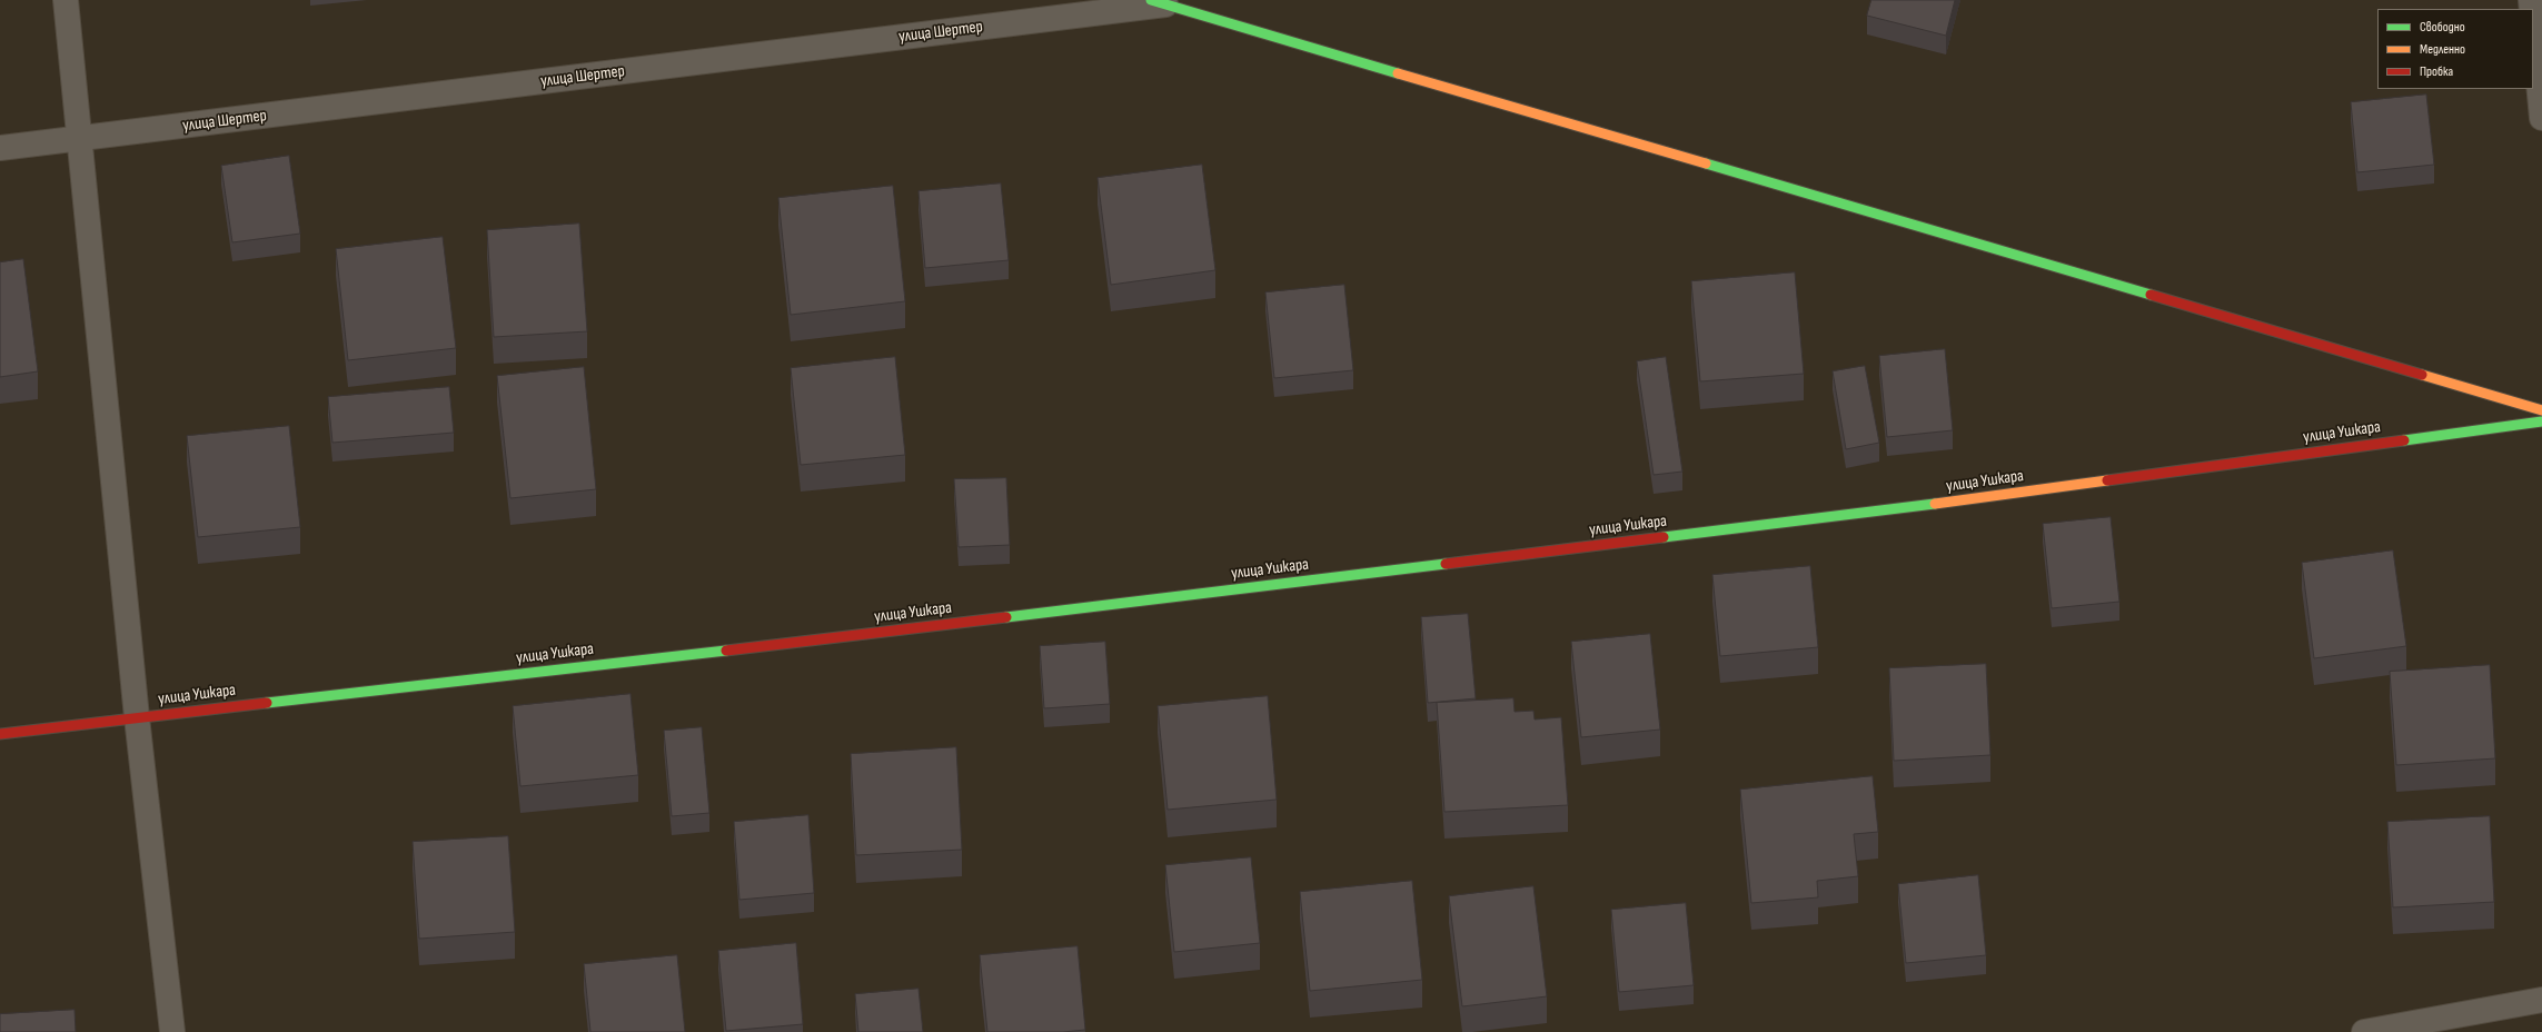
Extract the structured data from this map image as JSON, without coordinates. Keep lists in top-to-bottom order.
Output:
{
  "streets": {
    "street": ["улица Шертер", "улица Ушкара"]
  },
  "legend": ["Свободно", "Медленно", "Пробка"]
}
